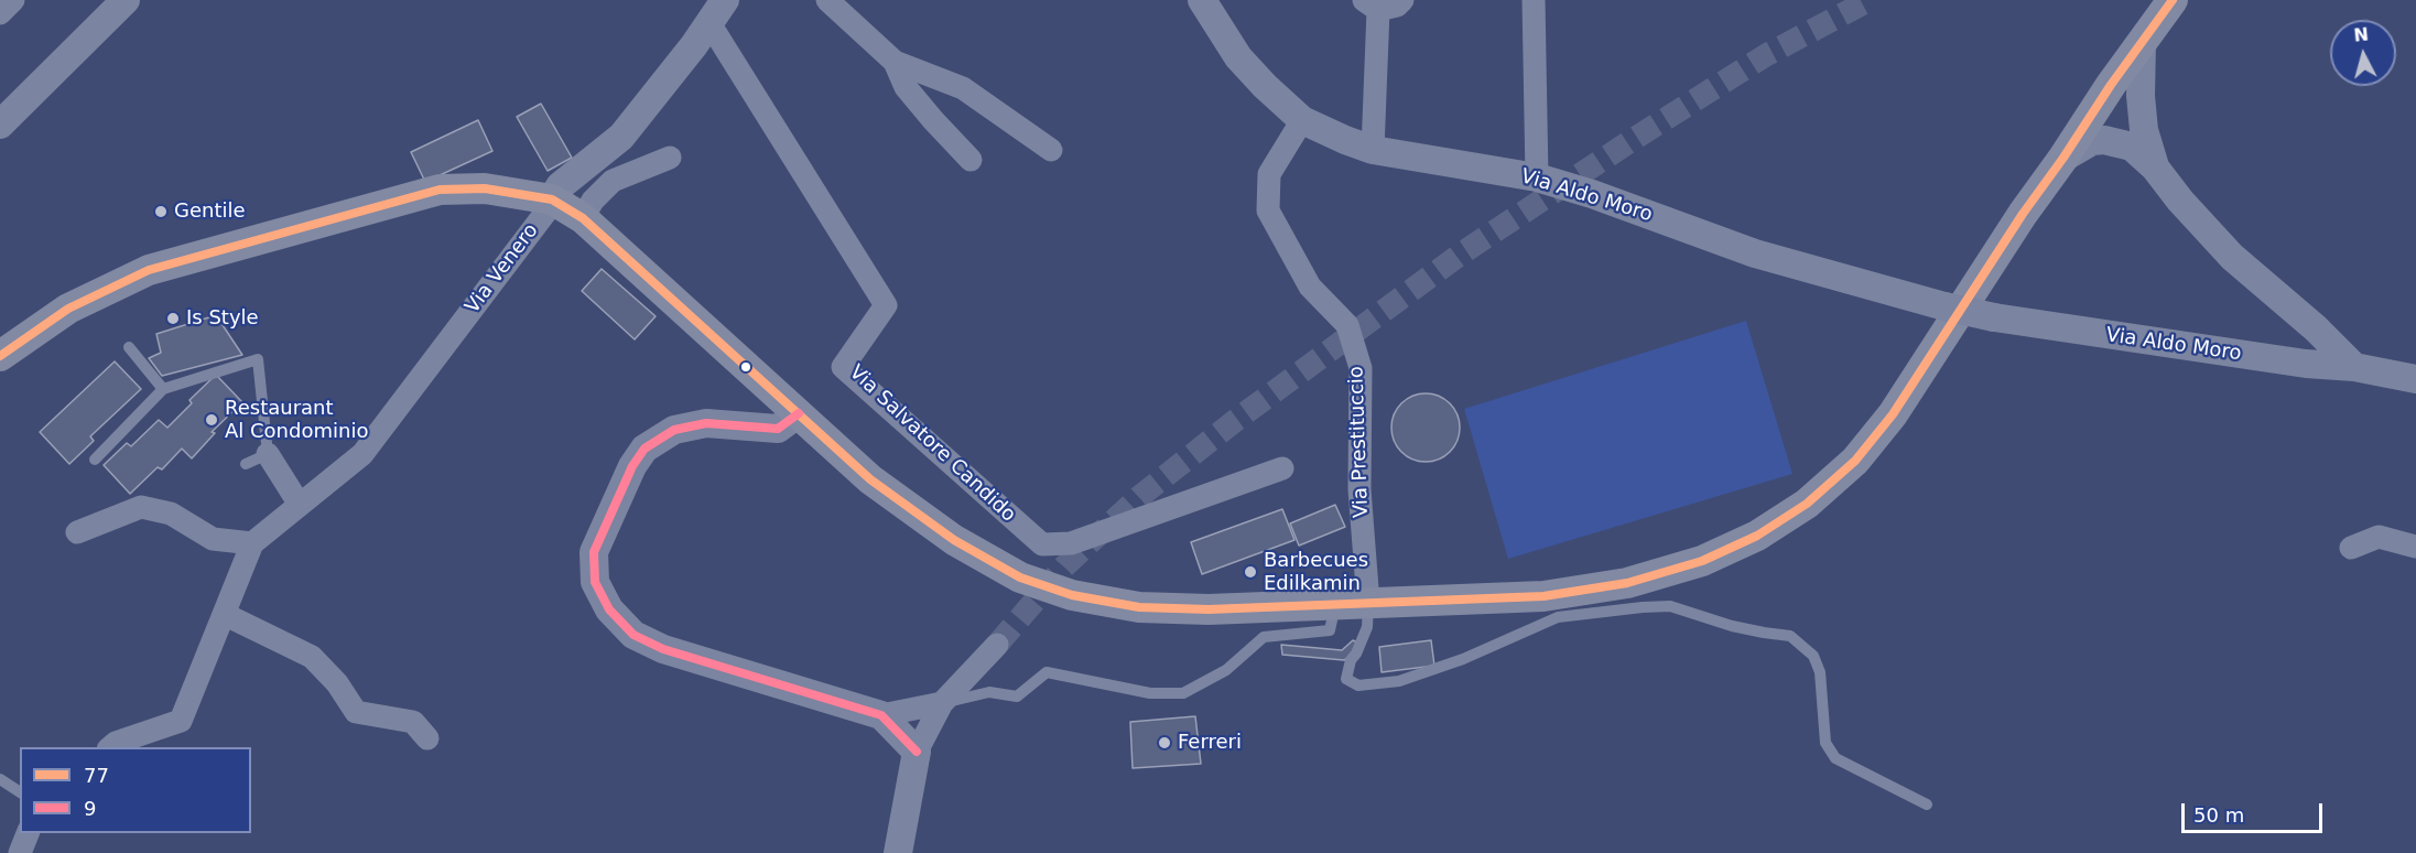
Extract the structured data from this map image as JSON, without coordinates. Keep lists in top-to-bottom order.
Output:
{
  "streets": {
    "street": [
      "Via Aldo Moro",
      "Via Venero",
      "Via Prestituccio",
      "Via Salvatore Candido"
    ]
  },
  "crossings": [
    ["Via Aldo Moro", "Via Prestituccio"],
    ["Via Venero", "Via Salvatore Candido"]
  ],
  "places": [
    "Gentile",
    "Is Style",
    "Restaurant Al Condominio",
    "Barbecues Edilkamin",
    "Ferreri"
  ],
  "lines": ["transit line 77", "transit line 9"],
  "legend": ["77", "9"],
  "scale_bar": "50 m",
  "north": "top"
}
